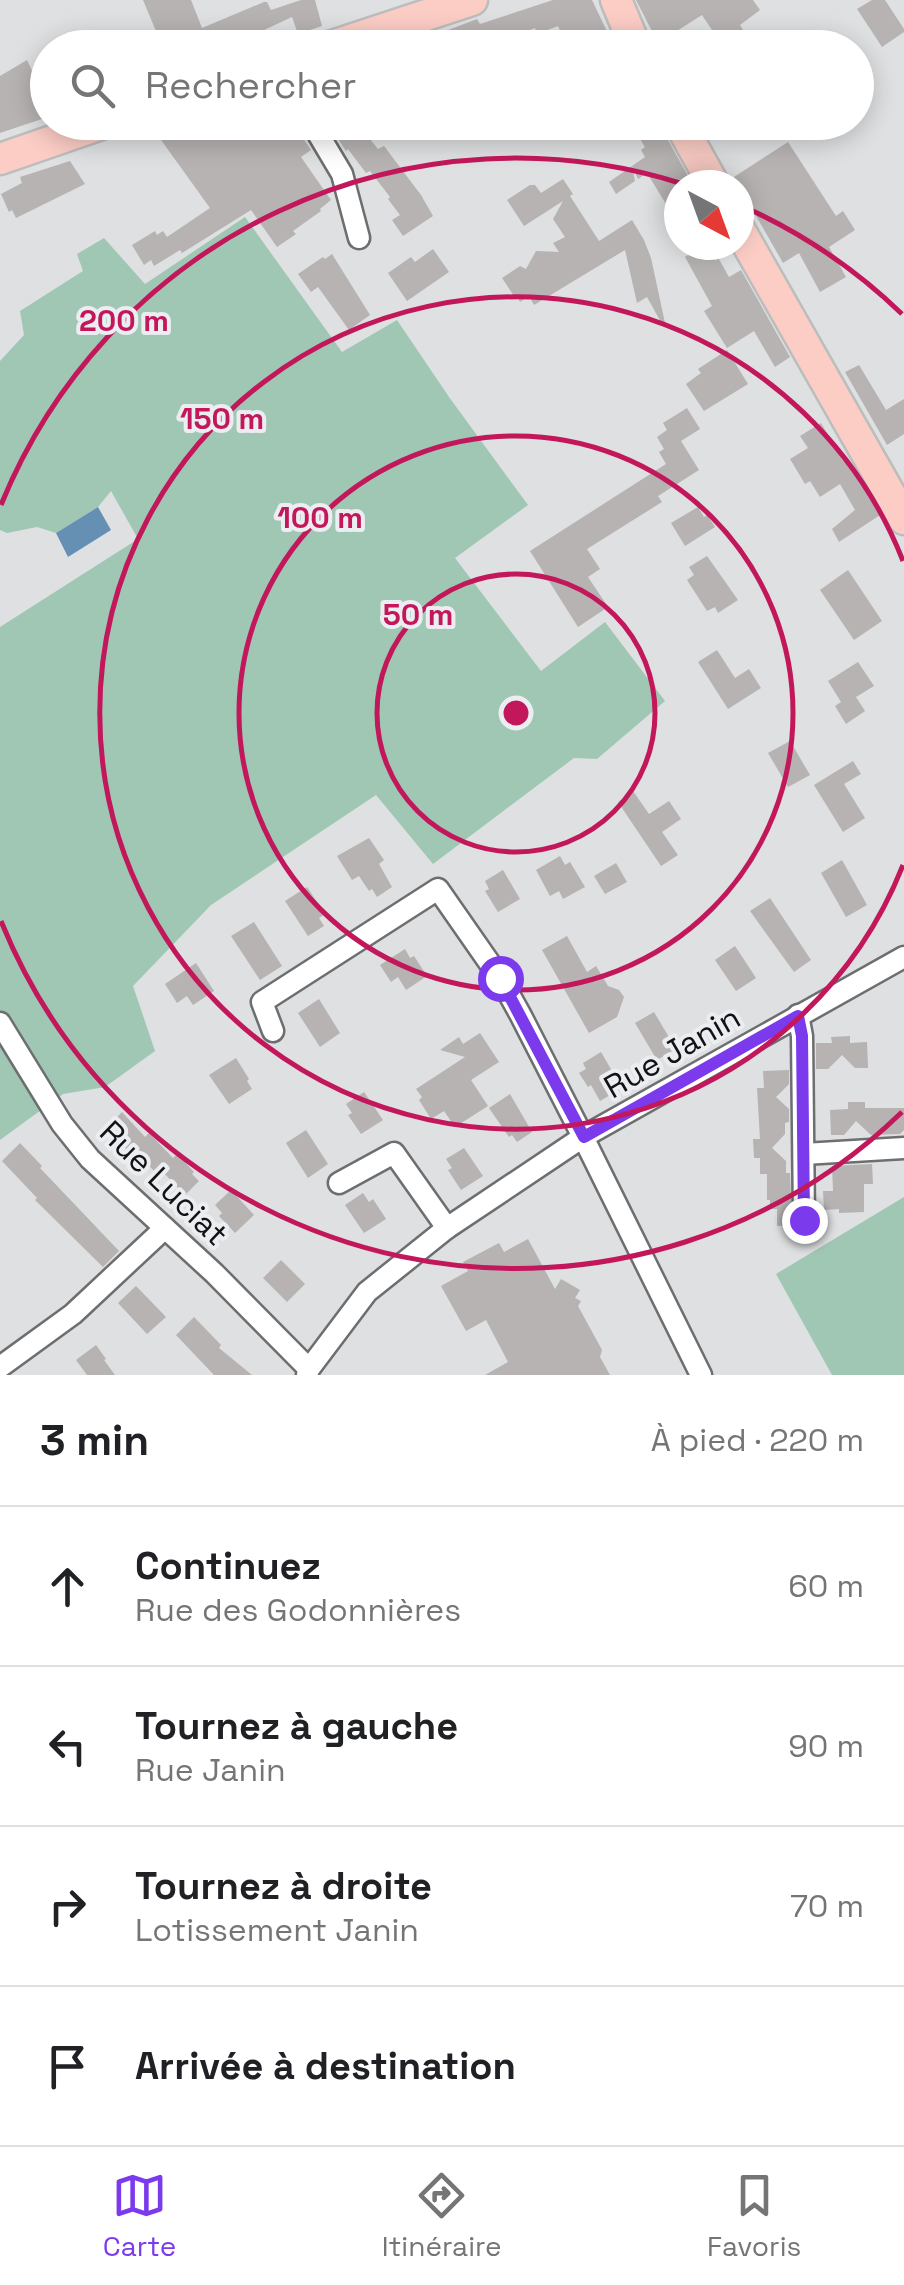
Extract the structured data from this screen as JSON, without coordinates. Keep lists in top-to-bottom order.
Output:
{
  "streets": {
    "street": ["Rue Janin", "Rue Luciat"]
  },
  "crossings": [
    ["Rue Janin", "Rue Luciat"]
  ],
  "north": "bottom right",
  "page": {
    "search": "Rechercher",
    "heading": ["3 min", "À pied · 220 m"],
    "list": [
      ["Continuez", "Rue des Godonnières", "60 m"],
      ["Tournez à gauche", "Rue Janin", "90 m"],
      ["Tournez à droite", "Lotissement Janin", "70 m"],
      "Arrivée à destination"
    ],
    "nav": ["Carte", "Itinéraire", "Favoris"]
  },
  "rings": [
    "200 m",
    "150 m",
    "100 m",
    "50 m"
  ]
}
